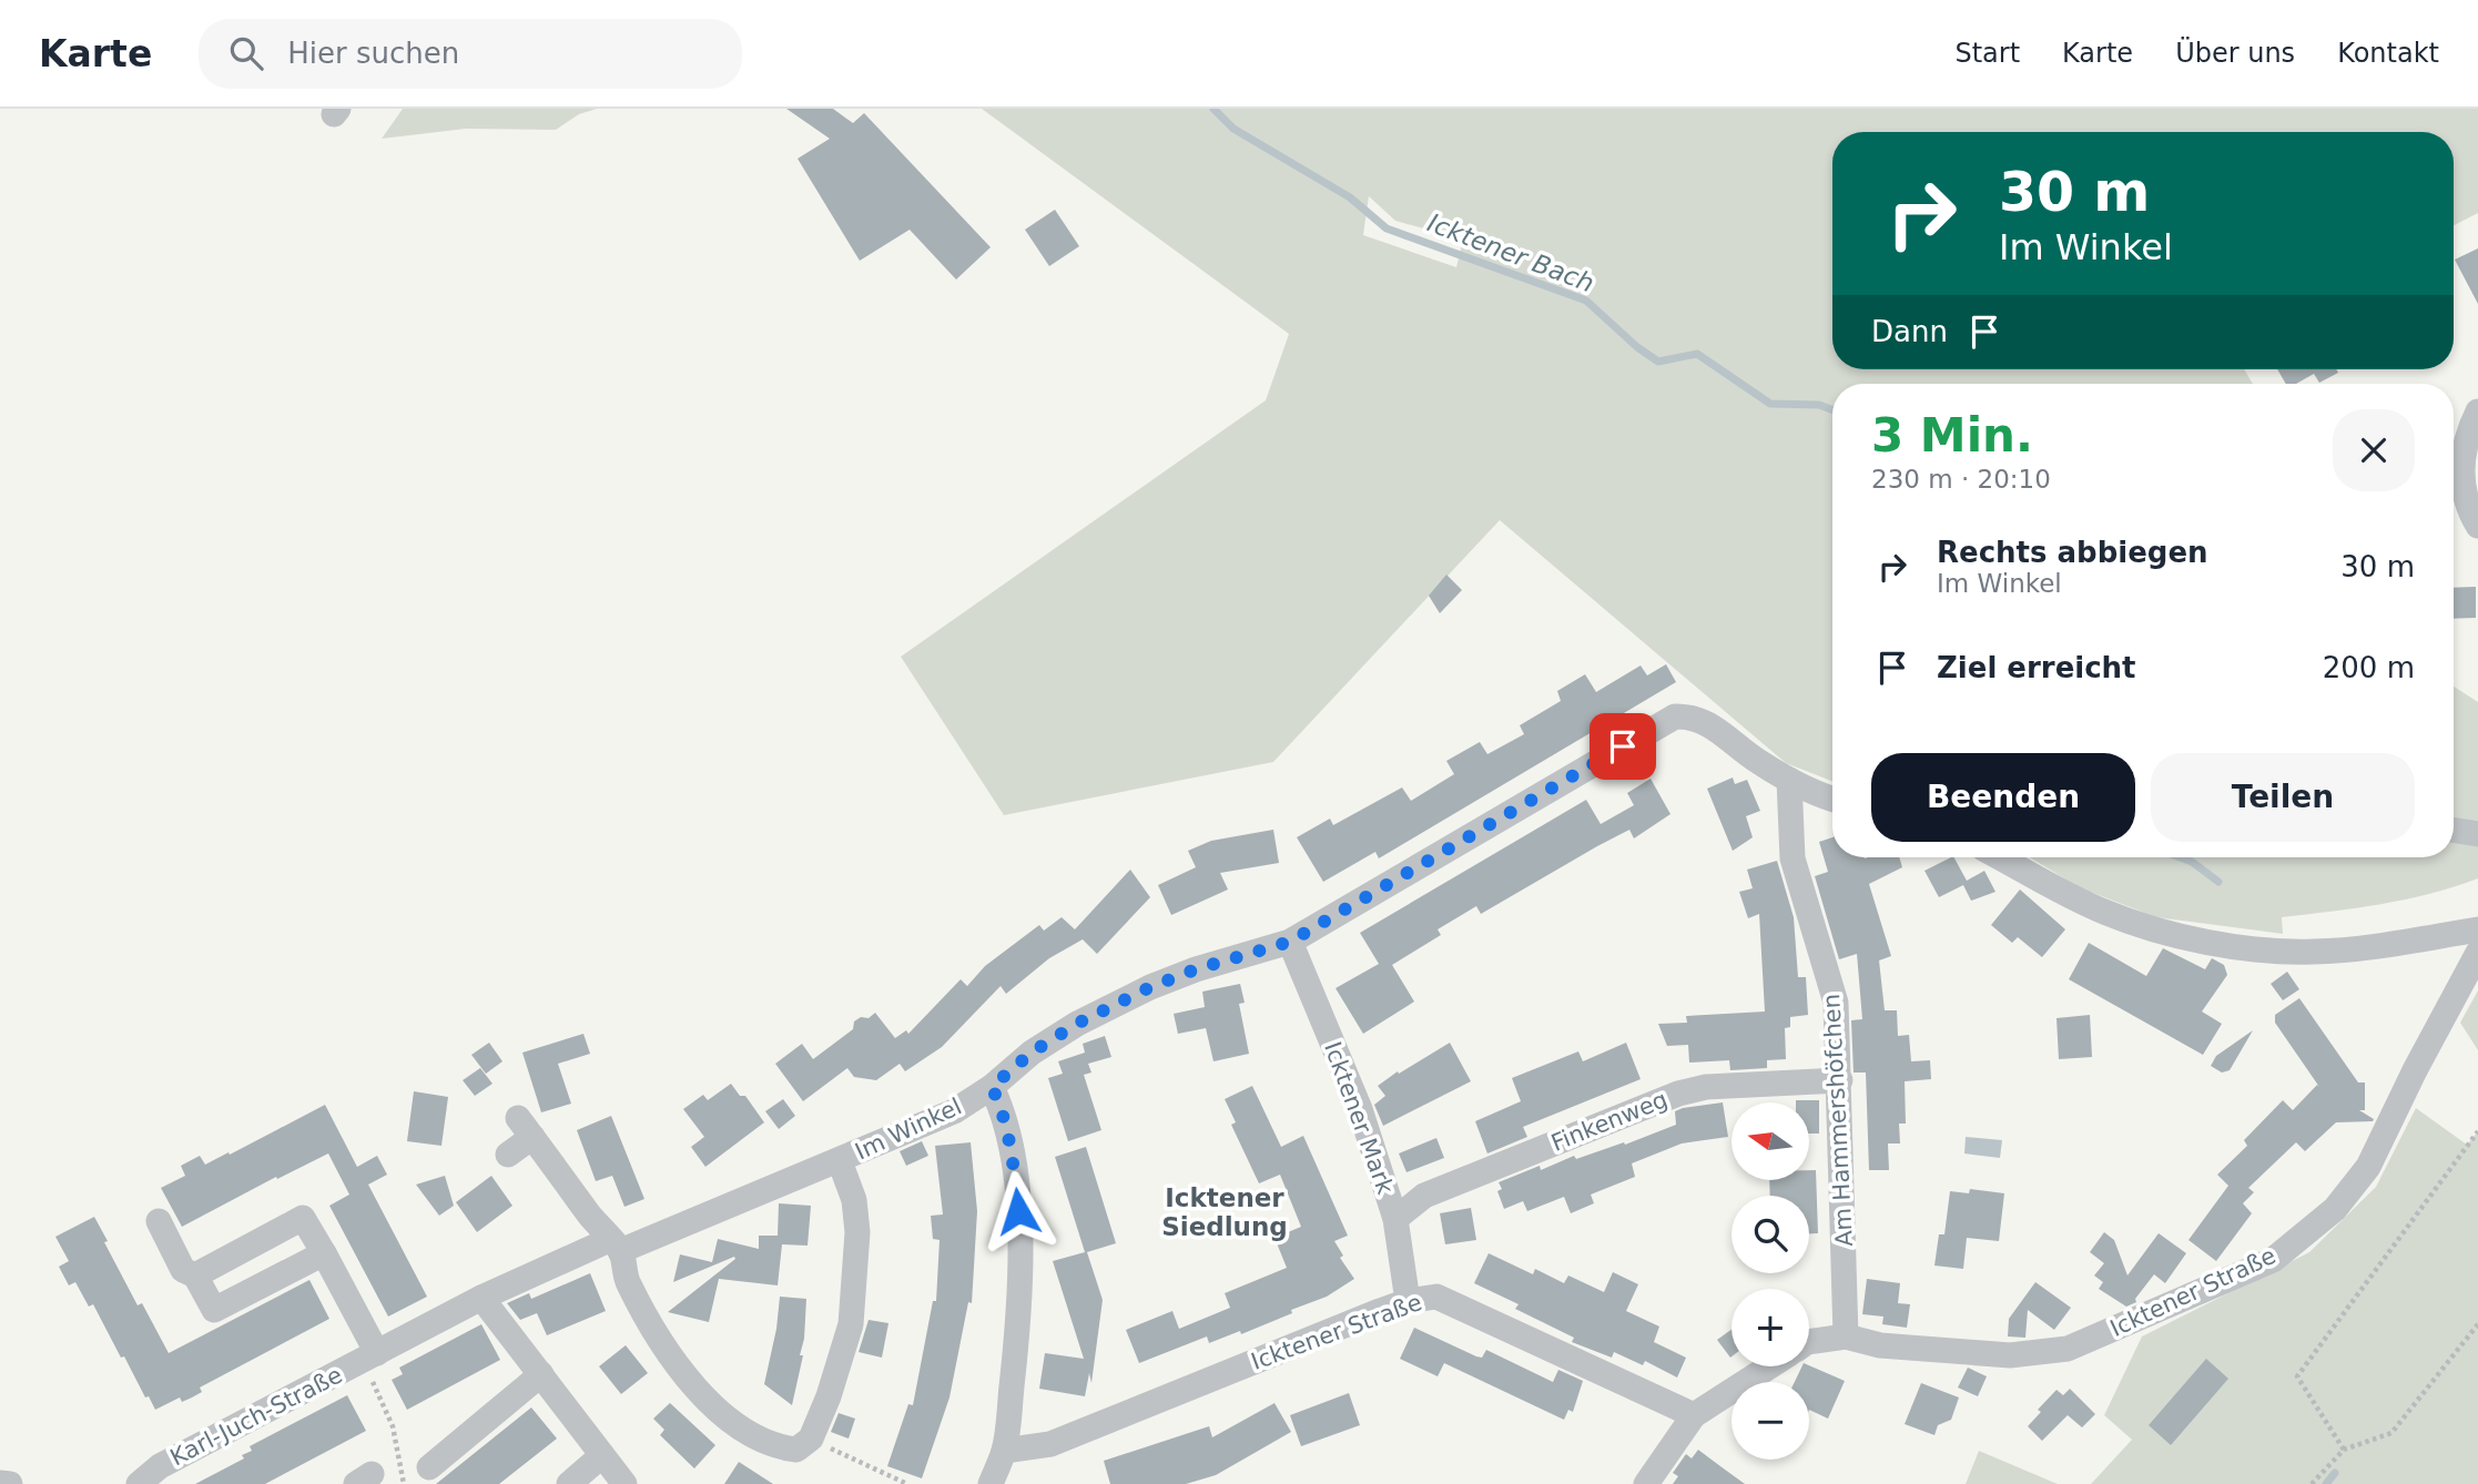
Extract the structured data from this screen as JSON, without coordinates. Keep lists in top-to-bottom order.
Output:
{
  "streets": {
    "street": [
      "Icktener Mark",
      "Am Hammershöfchen",
      "Finkenweg",
      "Im Winkel",
      "Icktener Straße",
      "Karl-Juch-Straße"
    ]
  },
  "crossings": [
    ["Icktener Mark", "Finkenweg"],
    ["Icktener Mark", "Im Winkel"],
    ["Icktener Mark", "Icktener Straße"],
    ["Am Hammershöfchen", "Finkenweg"],
    ["Am Hammershöfchen", "Im Winkel"],
    ["Am Hammershöfchen", "Icktener Straße"],
    ["Im Winkel", "Karl-Juch-Straße"]
  ],
  "districts": ["Icktener Siedlung"],
  "water": ["Icktener Bach"],
  "north": "left",
  "page": {
    "header": "Karte",
    "search": "Hier suchen",
    "nav": [
      "Start",
      "Karte",
      "Über uns",
      "Kontakt"
    ],
    "turn": ["30 m", "Im Winkel"],
    "then": "Dann",
    "heading": ["3 Min.", "230 m · 20:10"],
    "list": [
      {
        "name": "Rechts abbiegen",
        "note": "Im Winkel",
        "value": "30 m"
      },
      {
        "name": "Ziel erreicht",
        "value": "200 m"
      }
    ],
    "buttons": ["Beenden", "Teilen"],
    "map_buttons": ["+", "−"]
  }
}
